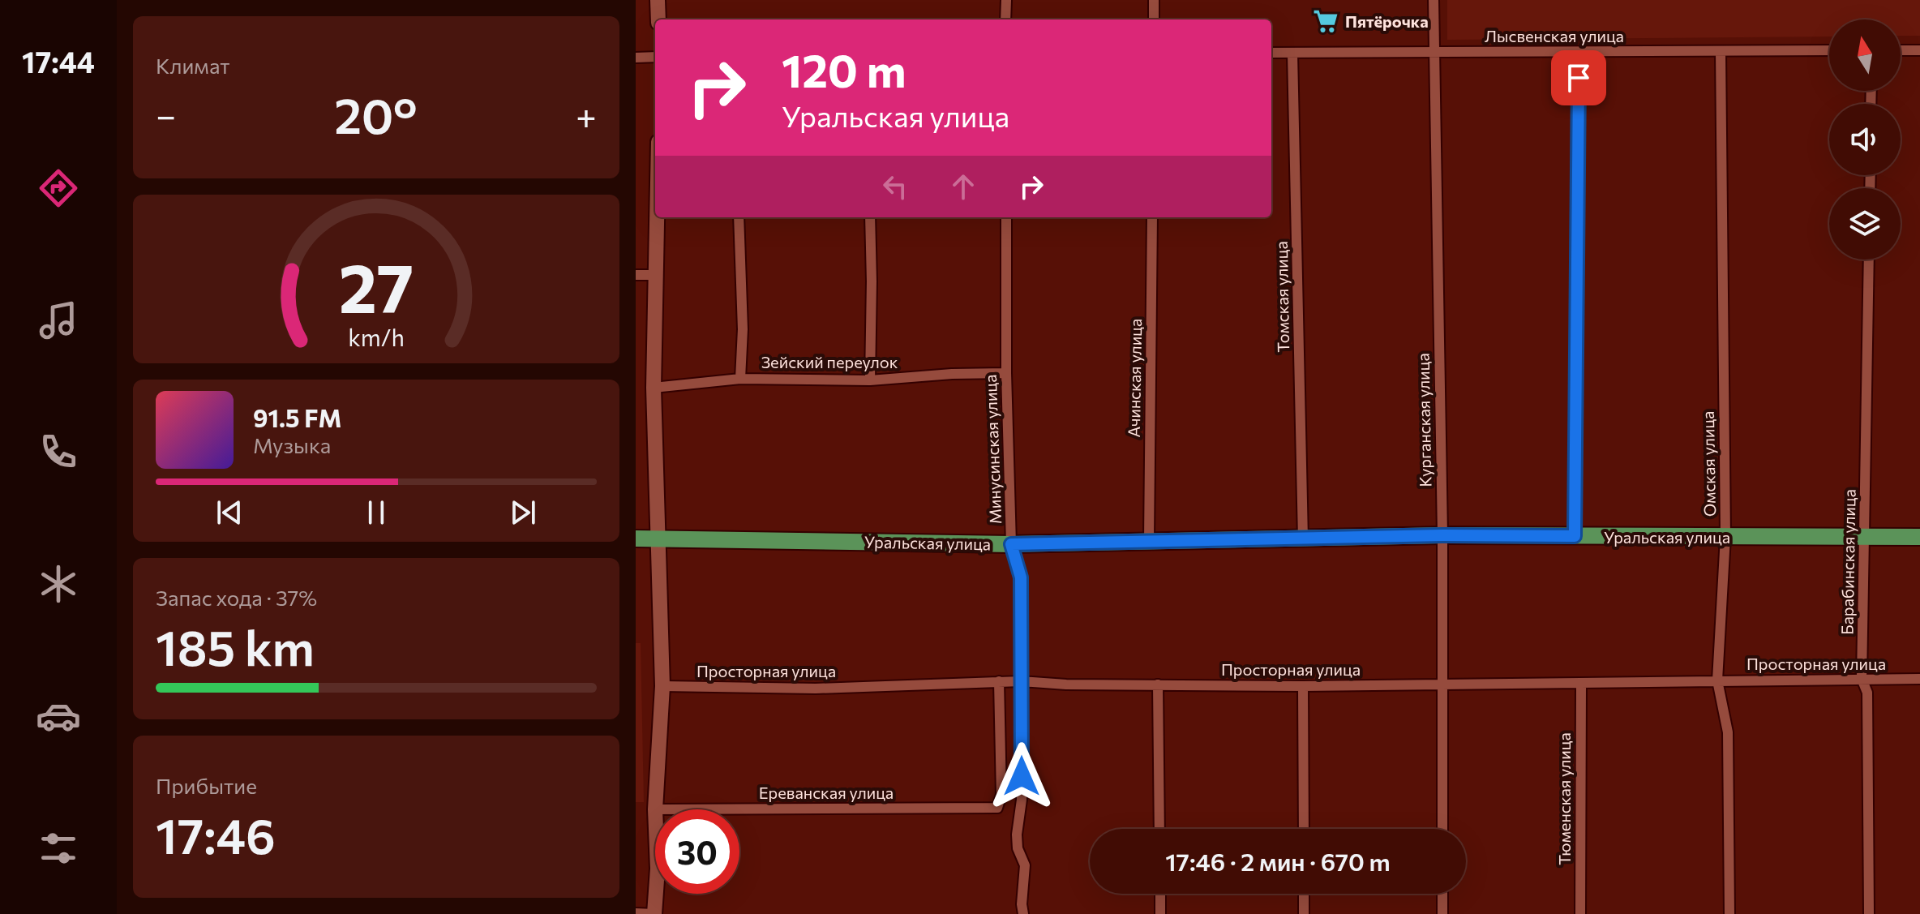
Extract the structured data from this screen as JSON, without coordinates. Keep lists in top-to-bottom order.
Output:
{
  "streets": {
    "main road": ["Уральская улица"],
    "street": [
      "Лысвенская улица",
      "Томская улица",
      "Зейский переулок",
      "Ачинская улица",
      "Курганская улица",
      "Минусинская улица",
      "Омская улица",
      "Барабинская улица",
      "Просторная улица",
      "Ереванская улица",
      "Тюменская улица"
    ]
  },
  "crossings": [
    ["Лысвенская улица", "Томская улица"],
    ["Лысвенская улица", "Курганская улица"],
    ["Лысвенская улица", "Омская улица"],
    ["Томская улица", "Уральская улица"],
    ["Зейский переулок", "Минусинская улица"],
    ["Ачинская улица", "Уральская улица"],
    ["Курганская улица", "Уральская улица"],
    ["Курганская улица", "Просторная улица"],
    ["Минусинская улица", "Уральская улица"],
    ["Минусинская улица", "Просторная улица"],
    ["Омская улица", "Уральская улица"],
    ["Омская улица", "Просторная улица"],
    ["Уральская улица", "Барабинская улица"],
    ["Барабинская улица", "Просторная улица"],
    ["Просторная улица", "Ереванская улица"],
    ["Просторная улица", "Тюменская улица"]
  ],
  "places": {
    "supermarket": ["Пятёрочка"]
  },
  "north": "top",
  "page": {
    "tabs": "17:44",
    "tile": [
      "Климат",
      ["Запас хода · 37%", "185 km"],
      ["Прибытие", "17:46"]
    ],
    "turn": ["120 m", "Уральская улица"],
    "heat": ["−", "20°", "+"],
    "song": ["91.5 FM", "Музыка"],
    "limit": "30",
    "trip": "17:46 · 2 мин · 670 m",
    "gauge": ["27", "km/h"]
  }
}
